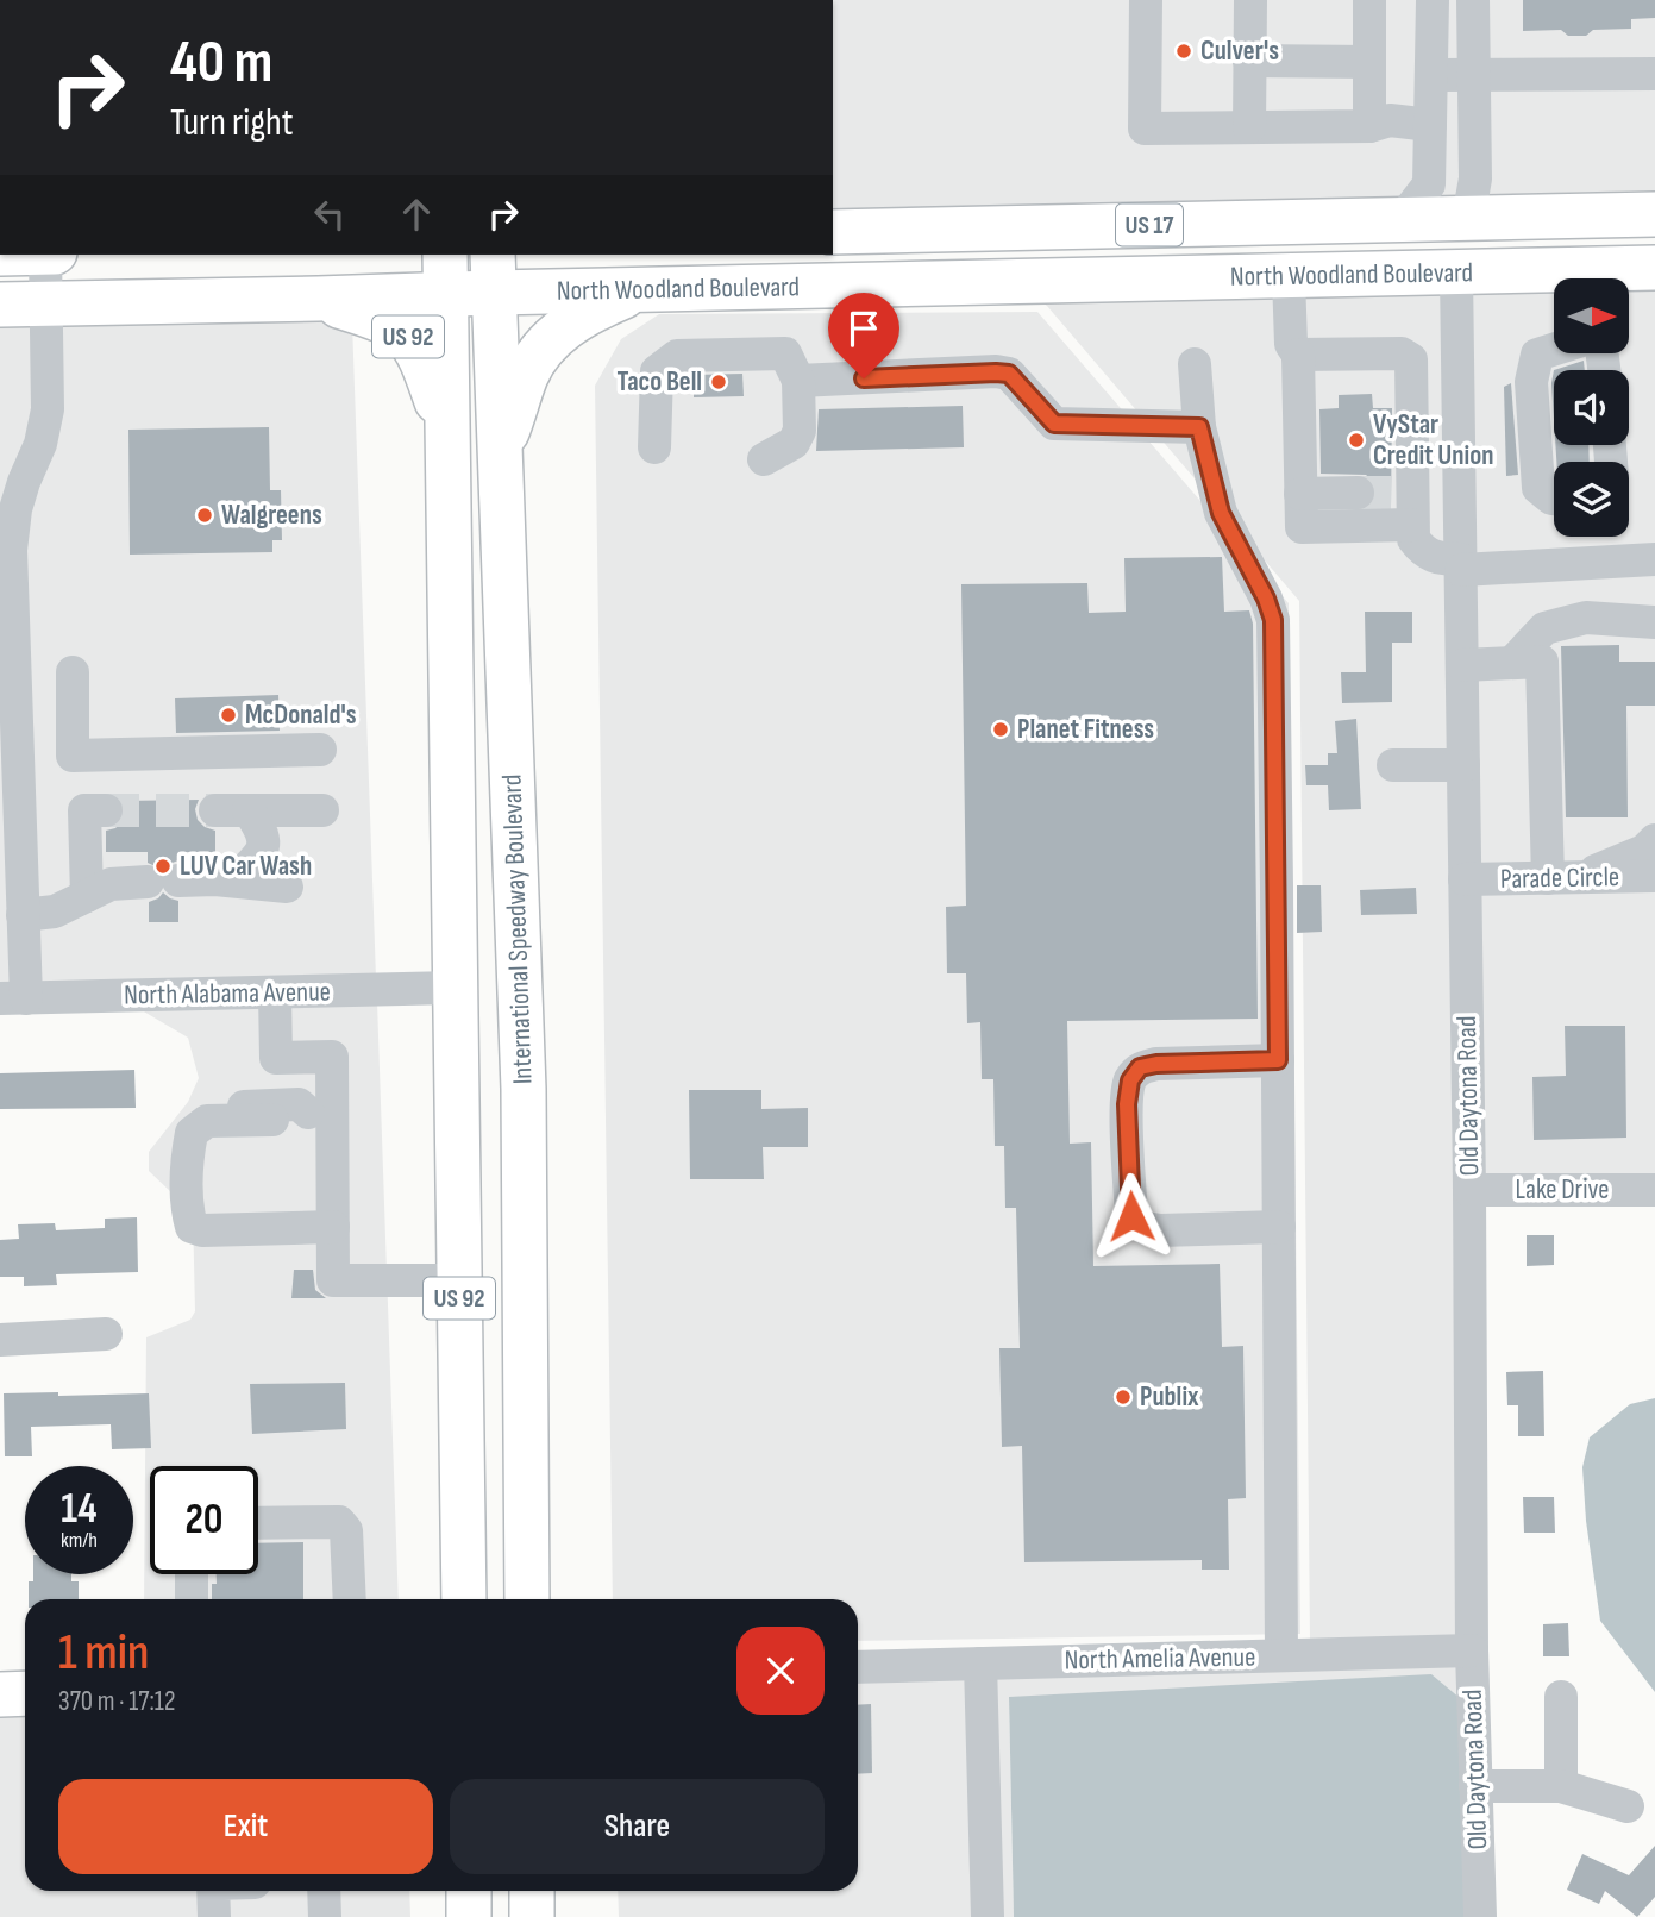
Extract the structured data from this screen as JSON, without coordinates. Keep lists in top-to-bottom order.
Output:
{
  "streets": {
    "main road": [
      "US 17",
      "North Woodland Boulevard",
      "US 92",
      "International Speedway Boulevard"
    ],
    "street": [
      "Parade Circle",
      "North Alabama Avenue",
      "Old Daytona Road",
      "Lake Drive",
      "North Amelia Avenue"
    ]
  },
  "crossings": [
    ["North Woodland Boulevard", "US 92"],
    ["North Woodland Boulevard", "International Speedway Boulevard"],
    ["North Woodland Boulevard", "Old Daytona Road"],
    ["US 92", "North Alabama Avenue"],
    ["Parade Circle", "Old Daytona Road"],
    ["Old Daytona Road", "Lake Drive"],
    ["Old Daytona Road", "North Amelia Avenue"]
  ],
  "places": [
    "Culver's",
    "Taco Bell",
    "VyStar Credit Union",
    "Walgreens",
    "McDonald's",
    "Planet Fitness",
    "LUV Car Wash",
    "Publix"
  ],
  "north": "right",
  "page": {
    "turn": ["40 m", "Turn right"],
    "speed": "14 km/h",
    "limit": "20",
    "heading": ["1 min", "370 m · 17:12"],
    "buttons": ["Exit", "Share"]
  }
}
